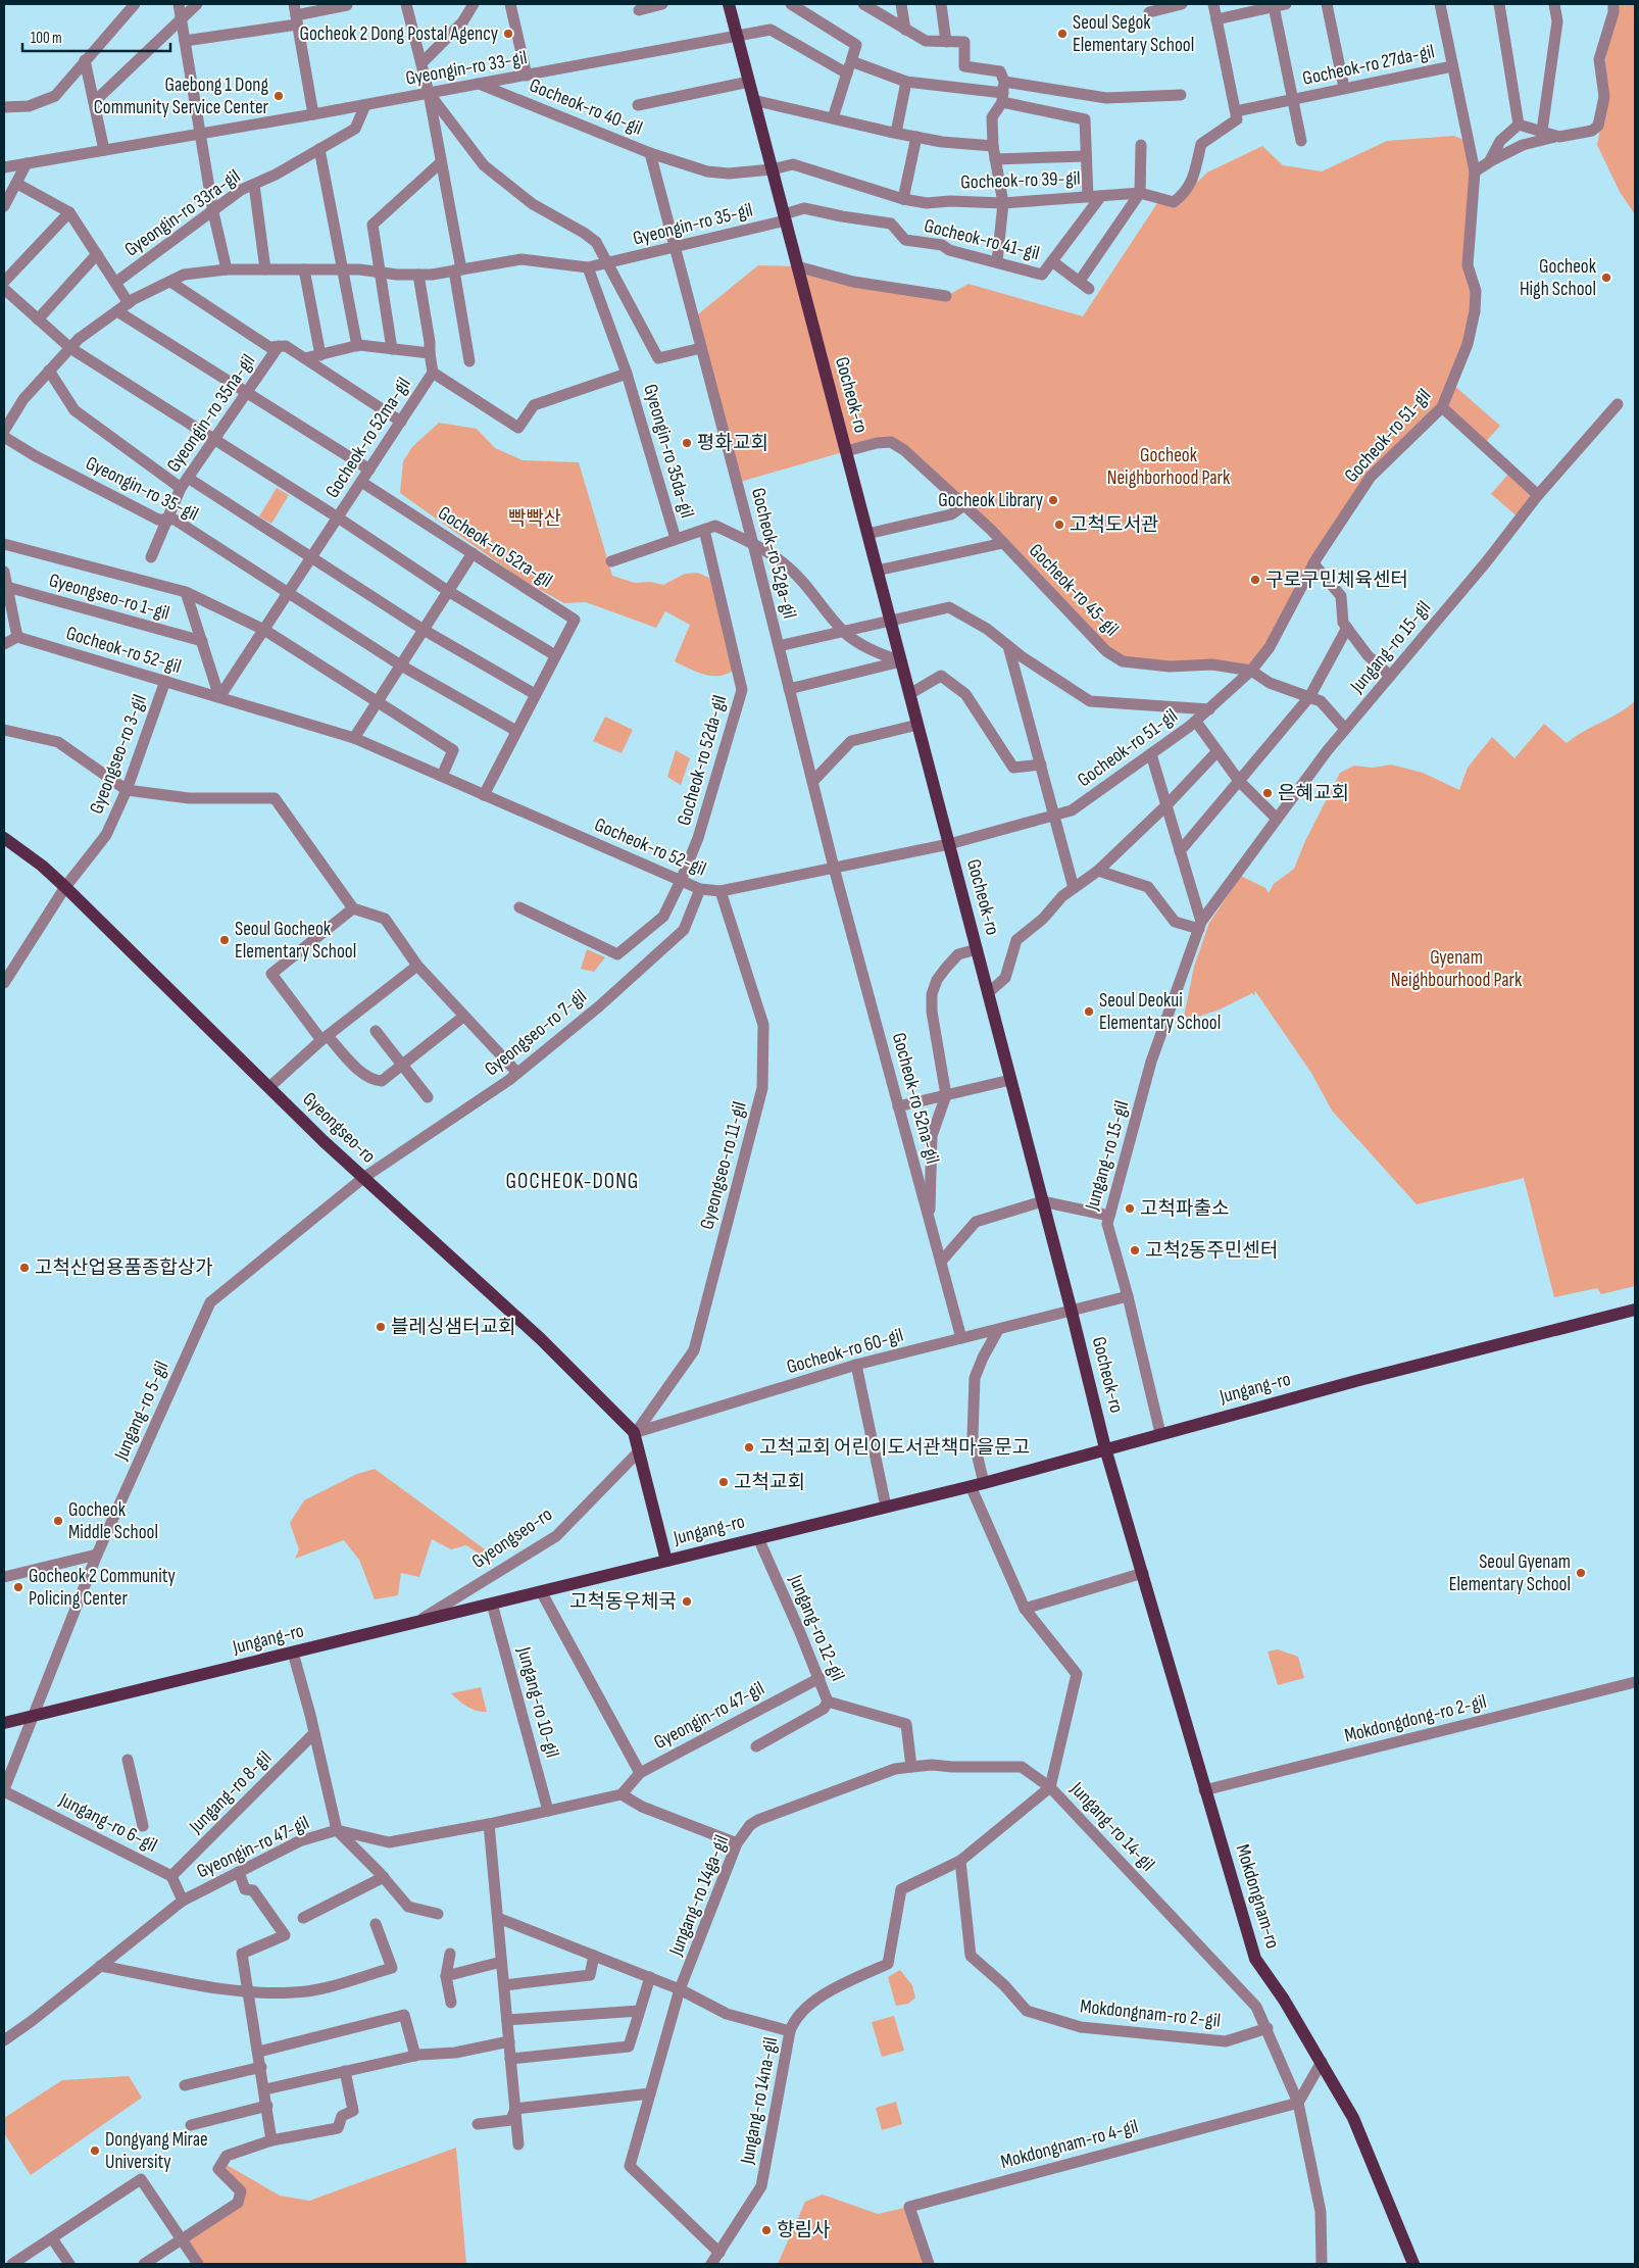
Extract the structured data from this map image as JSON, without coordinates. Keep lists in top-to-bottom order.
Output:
{
  "streets": {
    "main road": [
      "Gocheok-ro",
      "Gyeongseo-ro",
      "Jungang-ro",
      "Mokdongnam-ro"
    ],
    "street": [
      "Gocheok-ro 27da-gil",
      "Gyeongin-ro 33-gil",
      "Gocheok-ro 40-gil",
      "Gocheok-ro 39-gil",
      "Gyeongin-ro 33ra-gil",
      "Gyeongin-ro 35-gil",
      "Gocheok-ro 41-gil",
      "Gyeongin-ro 35na-gil",
      "Gocheok-ro 51-gil",
      "Gocheok-ro 52ma-gil",
      "Gyeongin-ro 35da-gil",
      "Gocheok-ro 52ra-gil",
      "Gocheok-ro 52ga-gil",
      "Gocheok-ro 45-gil",
      "Gyeongseo-ro 1-gil",
      "Jungang-ro 15-gil",
      "Gocheok-ro 52-gil",
      "Gyeongseo-ro 3-gil",
      "Gocheok-ro 52da-gil",
      "Gyeongseo-ro 7-gil",
      "Gocheok-ro 52na-gil",
      "Gyeongseo-ro 11-gil",
      "Gocheok-ro 60-gil",
      "Jungang-ro 5-gil",
      "Jungang-ro 12-gil",
      "Jungang-ro 10-gil",
      "Gyeongin-ro 47-gil",
      "Mokdongdong-ro 2-gil",
      "Jungang-ro 8-gil",
      "Jungang-ro 6-gil",
      "Jungang-ro 14-gil",
      "Jungang-ro 14ga-gil",
      "Mokdongnam-ro 2-gil",
      "Jungang-ro 14na-gil",
      "Mokdongnam-ro 4-gil"
    ]
  },
  "crossings": [
    ["Gocheok-ro 27da-gil", "Gocheok-ro 39-gil"],
    ["Gocheok-ro 27da-gil", "Gocheok-ro 51-gil"],
    ["Gyeongin-ro 33-gil", "Gocheok-ro 40-gil"],
    ["Gyeongin-ro 33-gil", "Gyeongin-ro 33ra-gil"],
    ["Gyeongin-ro 33-gil", "Gocheok-ro"],
    ["Gocheok-ro 40-gil", "Gocheok-ro 39-gil"],
    ["Gocheok-ro 40-gil", "Gyeongin-ro 35-gil"],
    ["Gocheok-ro 40-gil", "Gocheok-ro"],
    ["Gocheok-ro 40-gil", "Gocheok-ro 52ga-gil"],
    ["Gocheok-ro 39-gil", "Gocheok-ro 41-gil"],
    ["Gocheok-ro 39-gil", "Gocheok-ro"],
    ["Gyeongin-ro 35-gil", "Gocheok-ro 41-gil"],
    ["Gyeongin-ro 35-gil", "Gocheok-ro"],
    ["Gyeongin-ro 35-gil", "Gyeongin-ro 35na-gil"],
    ["Gyeongin-ro 35-gil", "Gocheok-ro 52ma-gil"],
    ["Gyeongin-ro 35-gil", "Gyeongin-ro 35da-gil"],
    ["Gyeongin-ro 35-gil", "Gocheok-ro 52ga-gil"],
    ["Gocheok-ro 41-gil", "Gocheok-ro"],
    ["Gocheok-ro", "Gocheok-ro 51-gil"],
    ["Gocheok-ro", "Gocheok-ro 45-gil"],
    ["Gocheok-ro", "Gocheok-ro 52-gil"],
    ["Gocheok-ro", "Gocheok-ro 60-gil"],
    ["Gocheok-ro", "Jungang-ro"],
    ["Gocheok-ro", "Mokdongnam-ro"],
    ["Gyeongin-ro 35na-gil", "Gocheok-ro 52ma-gil"],
    ["Gocheok-ro 51-gil", "Gocheok-ro 45-gil"],
    ["Gocheok-ro 51-gil", "Gocheok-ro 52-gil"],
    ["Gocheok-ro 52ma-gil", "Gyeongin-ro 35da-gil"],
    ["Gocheok-ro 52ma-gil", "Gocheok-ro 52ra-gil"],
    ["Gocheok-ro 52ma-gil", "Gocheok-ro 52-gil"],
    ["Gocheok-ro 52ra-gil", "Gocheok-ro 52-gil"],
    ["Gocheok-ro 52ga-gil", "Gocheok-ro 52-gil"],
    ["Gocheok-ro 52ga-gil", "Gocheok-ro 52na-gil"],
    ["Gocheok-ro 45-gil", "Jungang-ro 15-gil"],
    ["Gyeongseo-ro 1-gil", "Gocheok-ro 52-gil"],
    ["Jungang-ro 15-gil", "Jungang-ro"],
    ["Gocheok-ro 52-gil", "Gyeongseo-ro 3-gil"],
    ["Gocheok-ro 52-gil", "Gocheok-ro 52da-gil"],
    ["Gocheok-ro 52-gil", "Gyeongseo-ro 7-gil"],
    ["Gocheok-ro 52-gil", "Gocheok-ro 52na-gil"],
    ["Gocheok-ro 52-gil", "Gyeongseo-ro 11-gil"],
    ["Gyeongseo-ro 3-gil", "Gyeongseo-ro"],
    ["Gyeongseo-ro 7-gil", "Gyeongseo-ro"],
    ["Gyeongseo-ro 7-gil", "Jungang-ro 5-gil"],
    ["Gocheok-ro 52na-gil", "Gocheok-ro 60-gil"],
    ["Gyeongseo-ro", "Gyeongseo-ro 11-gil"],
    ["Gyeongseo-ro", "Gocheok-ro 60-gil"],
    ["Gyeongseo-ro", "Jungang-ro"],
    ["Gyeongseo-ro", "Jungang-ro 5-gil"],
    ["Gyeongseo-ro 11-gil", "Gocheok-ro 60-gil"],
    ["Gocheok-ro 60-gil", "Jungang-ro 14-gil"],
    ["Jungang-ro", "Jungang-ro 5-gil"],
    ["Jungang-ro", "Jungang-ro 12-gil"],
    ["Jungang-ro", "Jungang-ro 10-gil"],
    ["Jungang-ro", "Jungang-ro 6-gil"],
    ["Jungang-ro", "Jungang-ro 14-gil"],
    ["Jungang-ro", "Mokdongnam-ro"],
    ["Jungang-ro 5-gil", "Jungang-ro 6-gil"],
    ["Jungang-ro 12-gil", "Gyeongin-ro 47-gil"],
    ["Jungang-ro 12-gil", "Jungang-ro 14ga-gil"],
    ["Jungang-ro 10-gil", "Gyeongin-ro 47-gil"],
    ["Gyeongin-ro 47-gil", "Jungang-ro 6-gil"],
    ["Mokdongdong-ro 2-gil", "Mokdongnam-ro"],
    ["Jungang-ro 8-gil", "Jungang-ro 6-gil"],
    ["Jungang-ro 14-gil", "Jungang-ro 14ga-gil"],
    ["Jungang-ro 14-gil", "Mokdongnam-ro 2-gil"],
    ["Jungang-ro 14ga-gil", "Jungang-ro 14na-gil"]
  ],
  "districts": ["GOCHEOK-DONG"],
  "parks": ["Gocheok Neighborhood Park", "빡빡산", "Gyenam Neighbourhood Park"],
  "places": [
    "Gocheok 2 Dong Postal Agency",
    "Seoul Segok Elementary School",
    "Gaebong 1 Dong Community Service Center",
    "Gocheok High School",
    "평화교회",
    "Gocheok Library",
    "고척도서관",
    "구로구민체육센터",
    "은혜교회",
    "Seoul Gocheok Elementary School",
    "Seoul Deokui Elementary School",
    "고척파출소",
    "고척2동주민센터",
    "고척산업용품종합상가",
    "블레싱샘터교회",
    "고척교회 어린이도서관책마을문고",
    "고척교회",
    "Gocheok Middle School",
    "Seoul Gyenam Elementary School",
    "Gocheok 2 Community Policing Center",
    "고척동우체국",
    "Dongyang Mirae University",
    "향림사"
  ],
  "scale_bar": "100 m"
}
